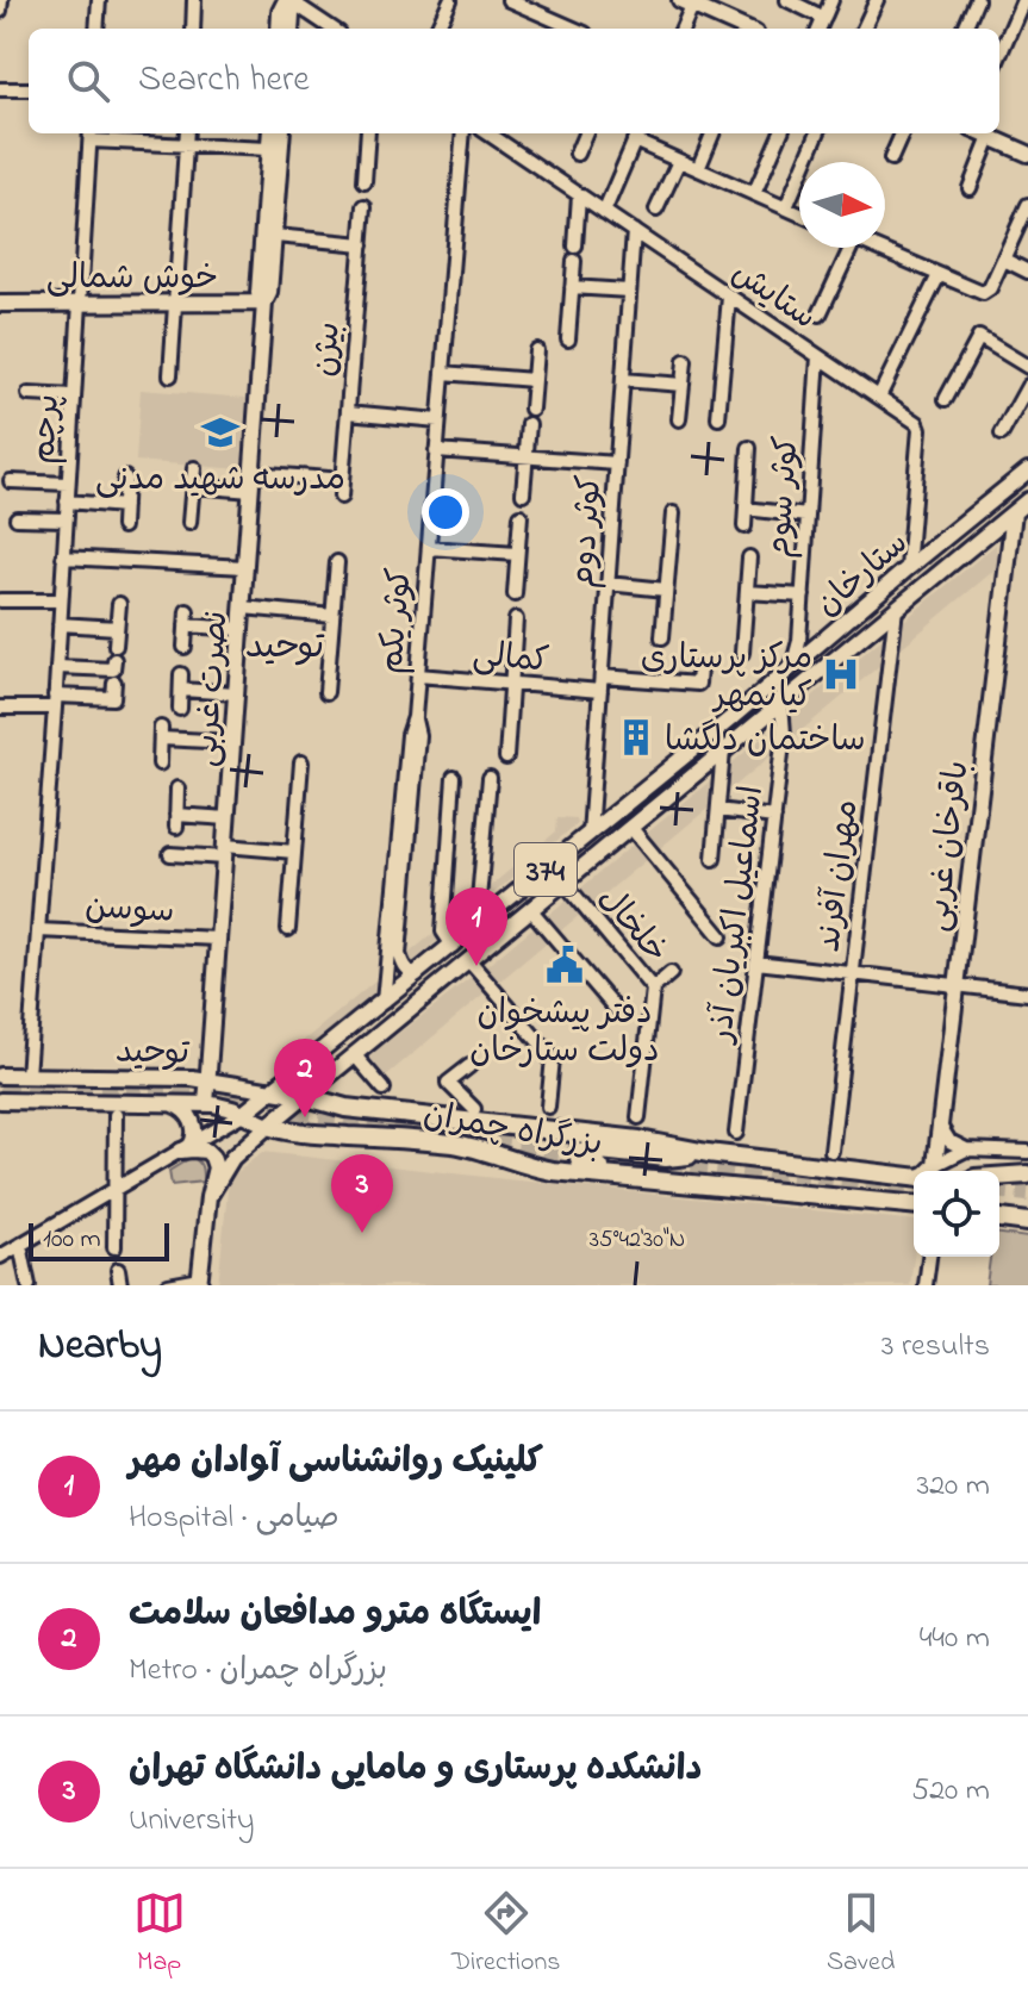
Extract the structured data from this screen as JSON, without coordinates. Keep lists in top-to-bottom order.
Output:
{
  "streets": {
    "highway": ["بزرگراه چمران"],
    "main road": [
      "خوش شمالی",
      "ستارخان",
      "نصرت غربی",
      "باقرخان غربی",
      "374",
      "توحید"
    ],
    "street": [
      "ستایش",
      "بیژن",
      "پرچم",
      "کوثر سوم",
      "کوثر دوم",
      "کوثر یکم",
      "کمالی",
      "مهران آفرند",
      "سوسن",
      "اسماعیل اکبریان آذر",
      "خلخال"
    ]
  },
  "crossings": [
    ["خوش شمالی", "پرچم"],
    ["خوش شمالی", "نصرت غربی"],
    ["ستایش", "کوثر سوم"],
    ["ستایش", "کوثر دوم"],
    ["ستایش", "ستارخان"],
    ["پرچم", "سوسن"],
    ["پرچم", "توحید"],
    ["کوثر سوم", "ستارخان"],
    ["کوثر دوم", "ستارخان"],
    ["کوثر دوم", "کمالی"],
    ["ستارخان", "کوثر یکم"],
    ["ستارخان", "باقرخان غربی"],
    ["ستارخان", "مهران آفرند"],
    ["ستارخان", "اسماعیل اکبریان آذر"],
    ["ستارخان", "خلخال"],
    ["ستارخان", "توحید"],
    ["ستارخان", "بزرگراه چمران"],
    ["کوثر یکم", "کمالی"],
    ["نصرت غربی", "سوسن"],
    ["نصرت غربی", "توحید"],
    ["توحید", "بزرگراه چمران"]
  ],
  "districts": ["توحید"],
  "places": {
    "school or university": ["مدرسه شهید مدنی"],
    "hospital": ["مرکز پرستاری کیانمهر"],
    "building": ["ساختمان دلگشا"],
    "public building": ["دفتر پیشخوان دولت ستارخان"]
  },
  "scale_bar": "100 m",
  "north": "right",
  "page": {
    "search": "Search here",
    "pins": ["1", "2", "3"],
    "scale": "100 m",
    "heading": ["Nearby", "3 results"],
    "list": [
      {
        "mark": "1",
        "name": "کلینیک روانشناسی آوادان مهر",
        "note": "Hospital · صیامی",
        "value": "320 m"
      },
      {
        "mark": "2",
        "name": "ایستگاه مترو مدافعان سلامت",
        "note": "Metro · بزرگراه چمران",
        "value": "440 m"
      },
      {
        "mark": "3",
        "name": "دانشکده پرستاری و مامایی دانشگاه تهران",
        "note": "University",
        "value": "520 m"
      }
    ],
    "nav": ["Map", "Directions", "Saved"]
  },
  "coordinates": ["35°42'30\"N"]
}
